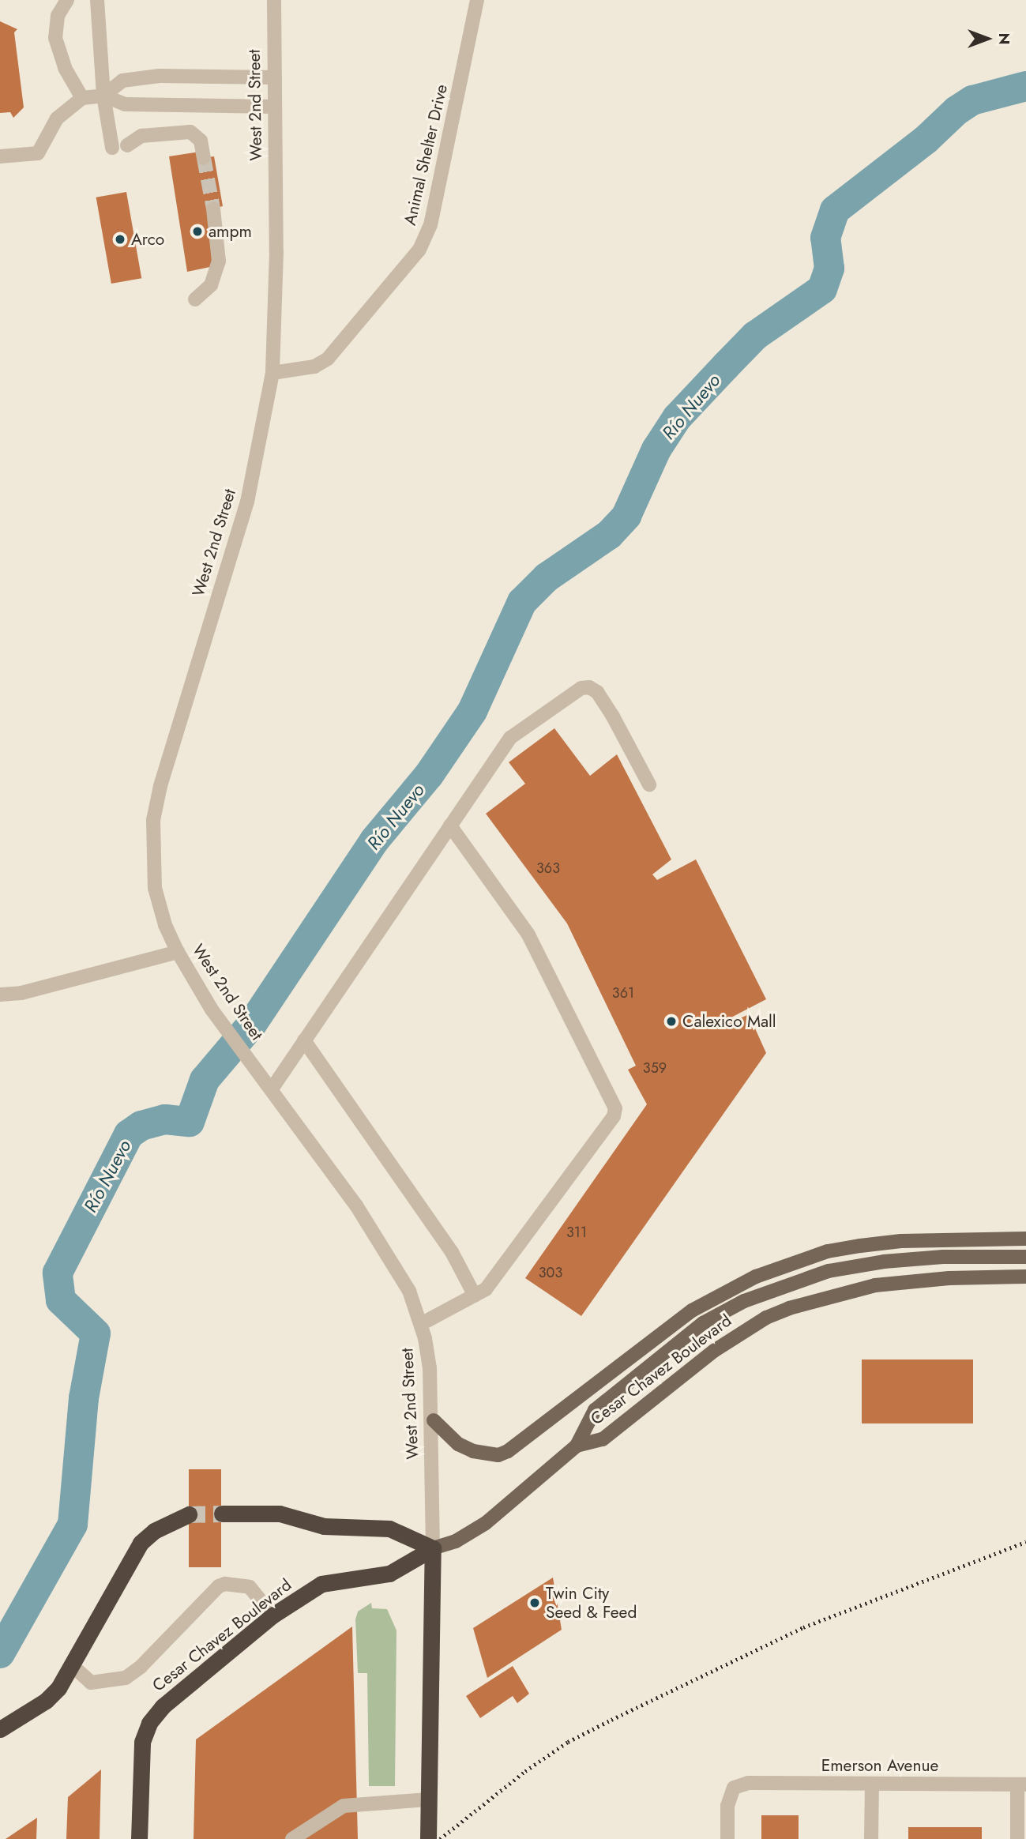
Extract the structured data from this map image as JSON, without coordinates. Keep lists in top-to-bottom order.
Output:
{
  "streets": {
    "highway": ["West 2nd Street", "Cesar Chavez Boulevard"],
    "street": ["Animal Shelter Drive", "Emerson Avenue"]
  },
  "crossings": [
    ["West 2nd Street", "Animal Shelter Drive"],
    ["West 2nd Street", "Cesar Chavez Boulevard"]
  ],
  "water": ["Río Nuevo"],
  "places": [
    "ampm",
    "Arco",
    "Calexico Mall",
    "Twin City Seed & Feed"
  ],
  "house_numbers": [
    "363",
    "361",
    "359",
    "311",
    "303"
  ],
  "north": "right"
}
